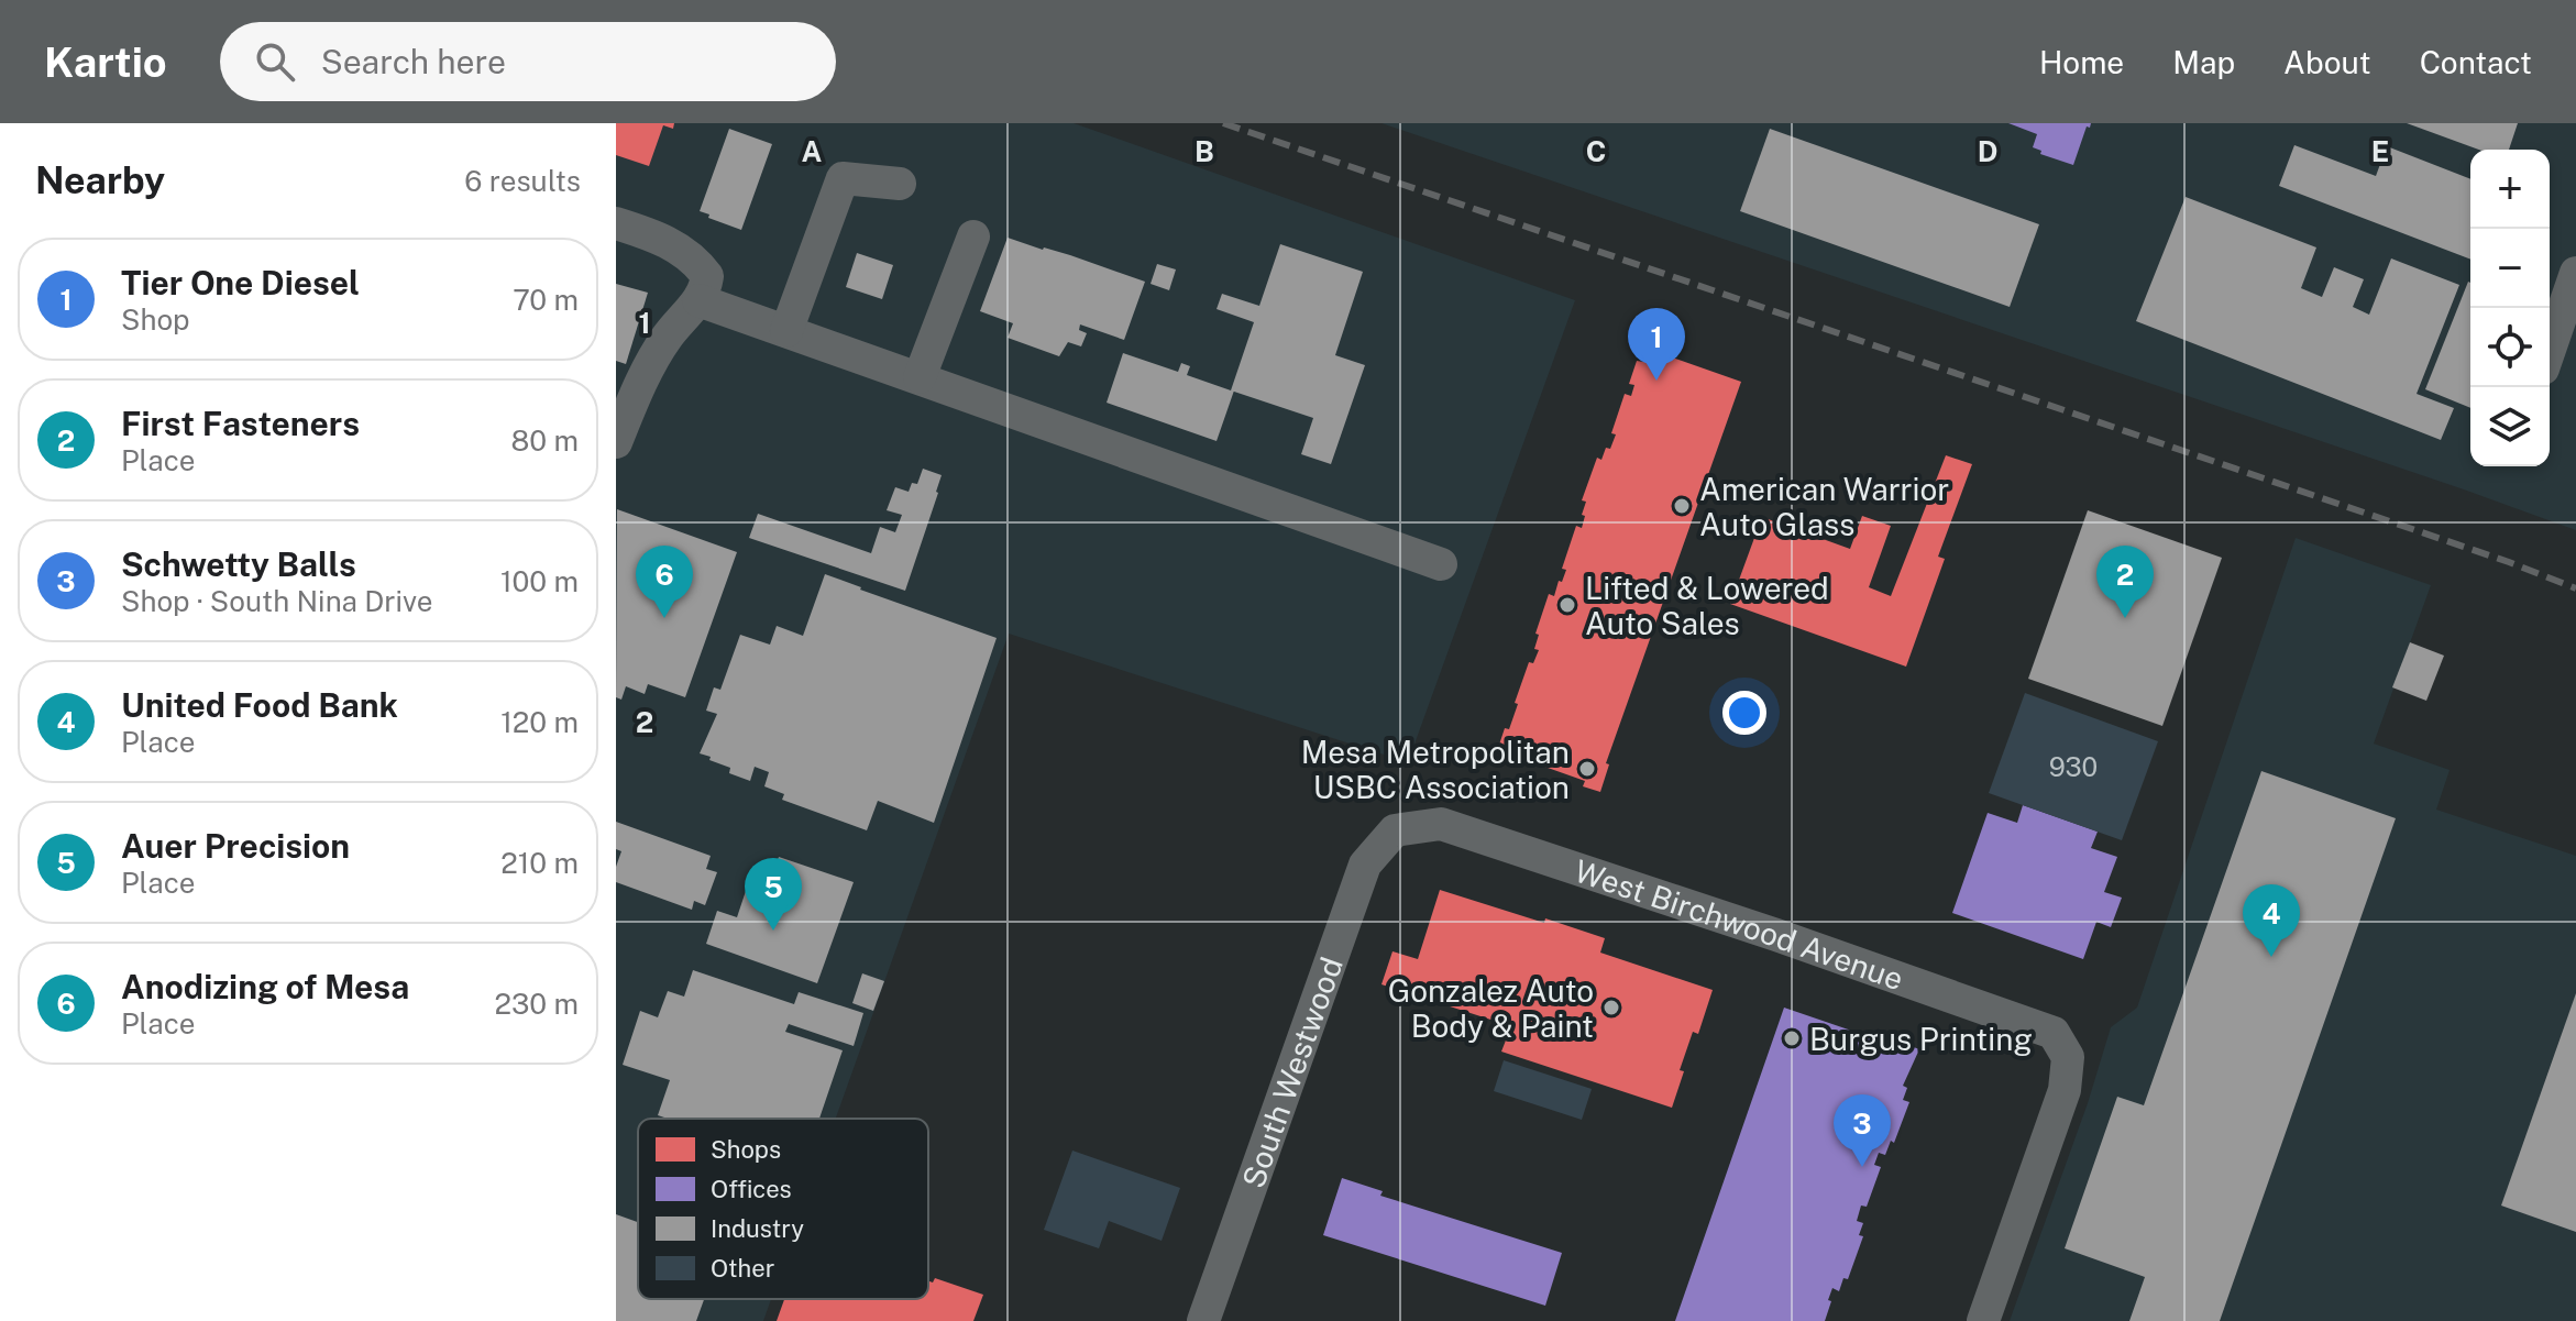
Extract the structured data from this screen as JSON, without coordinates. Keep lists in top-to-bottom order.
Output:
{
  "streets": {
    "street": ["West Birchwood Avenue", "South Westwood"]
  },
  "crossings": [
    ["West Birchwood Avenue", "South Westwood"]
  ],
  "places": [
    "American Warrior Auto Glass",
    "Lifted & Lowered Auto Sales",
    "Mesa Metropolitan USBC Association",
    "Gonzalez Auto Body & Paint",
    "Burgus Printing"
  ],
  "house_numbers": ["930"],
  "legend": [
    "Shops",
    "Offices",
    "Industry",
    "Other"
  ],
  "page": {
    "header": "Kartio",
    "search": "Search here",
    "nav": [
      "Home",
      "Map",
      "About",
      "Contact"
    ],
    "heading": ["Nearby", "6 results"],
    "map_buttons": ["+", "−"],
    "list": [
      {
        "mark": "1",
        "name": "Tier One Diesel",
        "note": "Shop",
        "value": "70 m"
      },
      {
        "mark": "2",
        "name": "First Fasteners",
        "note": "Place",
        "value": "80 m"
      },
      {
        "mark": "3",
        "name": "Schwetty Balls",
        "note": "Shop · South Nina Drive",
        "value": "100 m"
      },
      {
        "mark": "4",
        "name": "United Food Bank",
        "note": "Place",
        "value": "120 m"
      },
      {
        "mark": "5",
        "name": "Auer Precision",
        "note": "Place",
        "value": "210 m"
      },
      {
        "mark": "6",
        "name": "Anodizing of Mesa",
        "note": "Place",
        "value": "230 m"
      }
    ],
    "pins": [
      "1",
      "2",
      "6",
      "5",
      "4",
      "3"
    ]
  },
  "grid": {
    "columns": [
      "A",
      "B",
      "C",
      "D",
      "E"
    ],
    "rows": ["1", "2"]
  }
}
